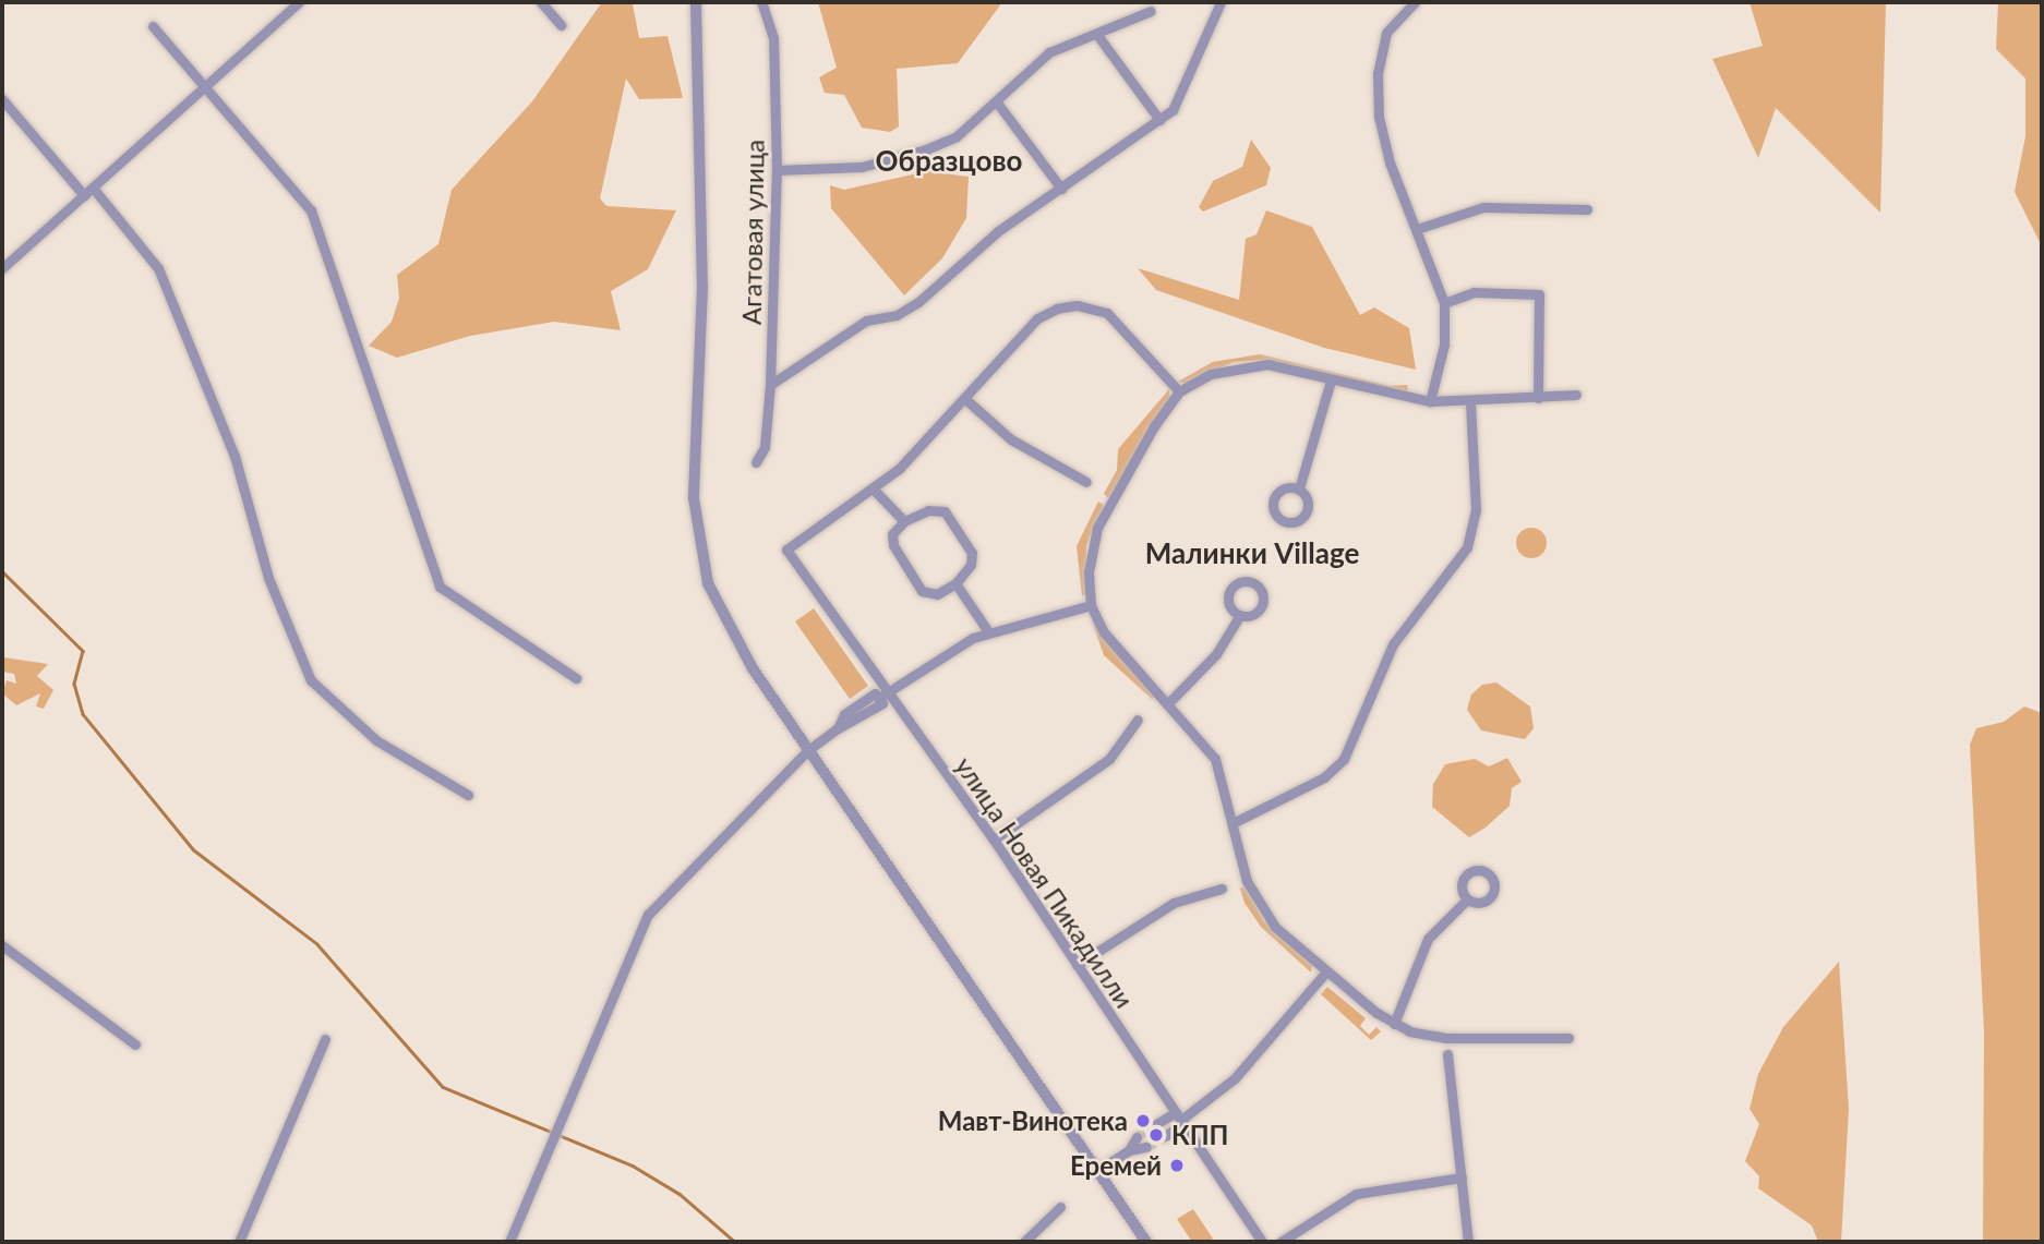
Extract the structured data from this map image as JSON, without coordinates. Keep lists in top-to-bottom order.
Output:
{
  "streets": {
    "street": ["Агатовая улица", "улица Новая Пикадилли"]
  },
  "districts": ["Образцово", "Малинки Village"],
  "places": ["Мавт-Винотека", "КПП", "Еремей"]
}
